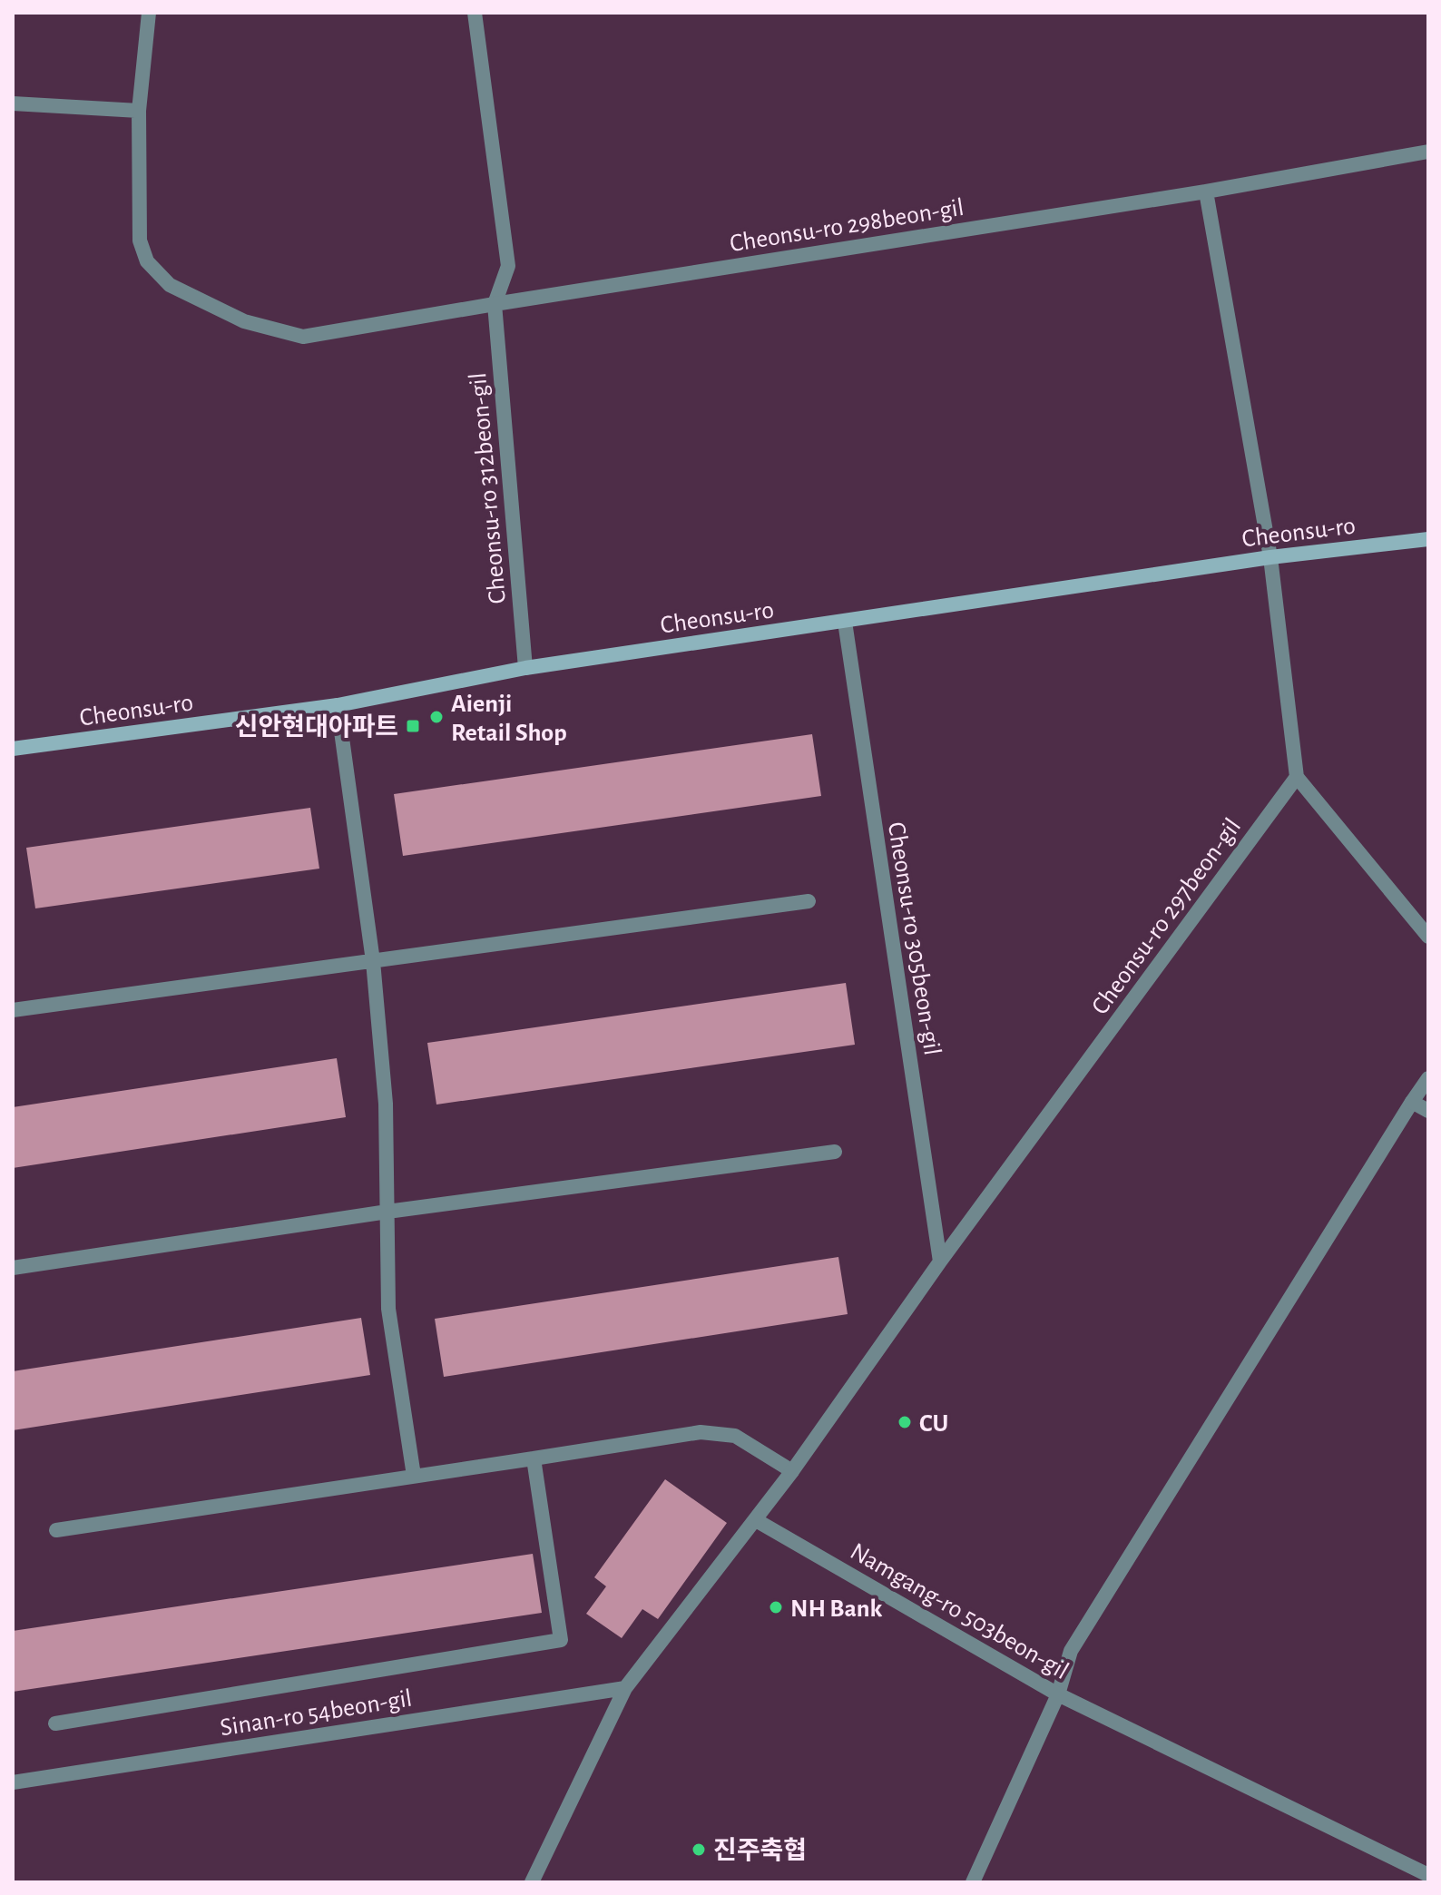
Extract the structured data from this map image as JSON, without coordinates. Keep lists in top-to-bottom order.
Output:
{
  "streets": {
    "street": [
      "Cheonsu-ro 298beon-gil",
      "Cheonsu-ro 312beon-gil",
      "Cheonsu-ro",
      "Cheonsu-ro 297beon-gil",
      "Cheonsu-ro 305beon-gil",
      "Namgang-ro 503beon-gil",
      "Sinan-ro 54beon-gil"
    ]
  },
  "crossings": [
    ["Cheonsu-ro 298beon-gil", "Cheonsu-ro 312beon-gil"],
    ["Cheonsu-ro 312beon-gil", "Cheonsu-ro"],
    ["Cheonsu-ro", "Cheonsu-ro 305beon-gil"],
    ["Cheonsu-ro 297beon-gil", "Cheonsu-ro 305beon-gil"]
  ],
  "places": {
    "other": [
      "Aienji Retail Shop",
      "CU",
      "NH Bank",
      "진주축협"
    ],
    "transit": ["신안현대아파트"]
  }
}
